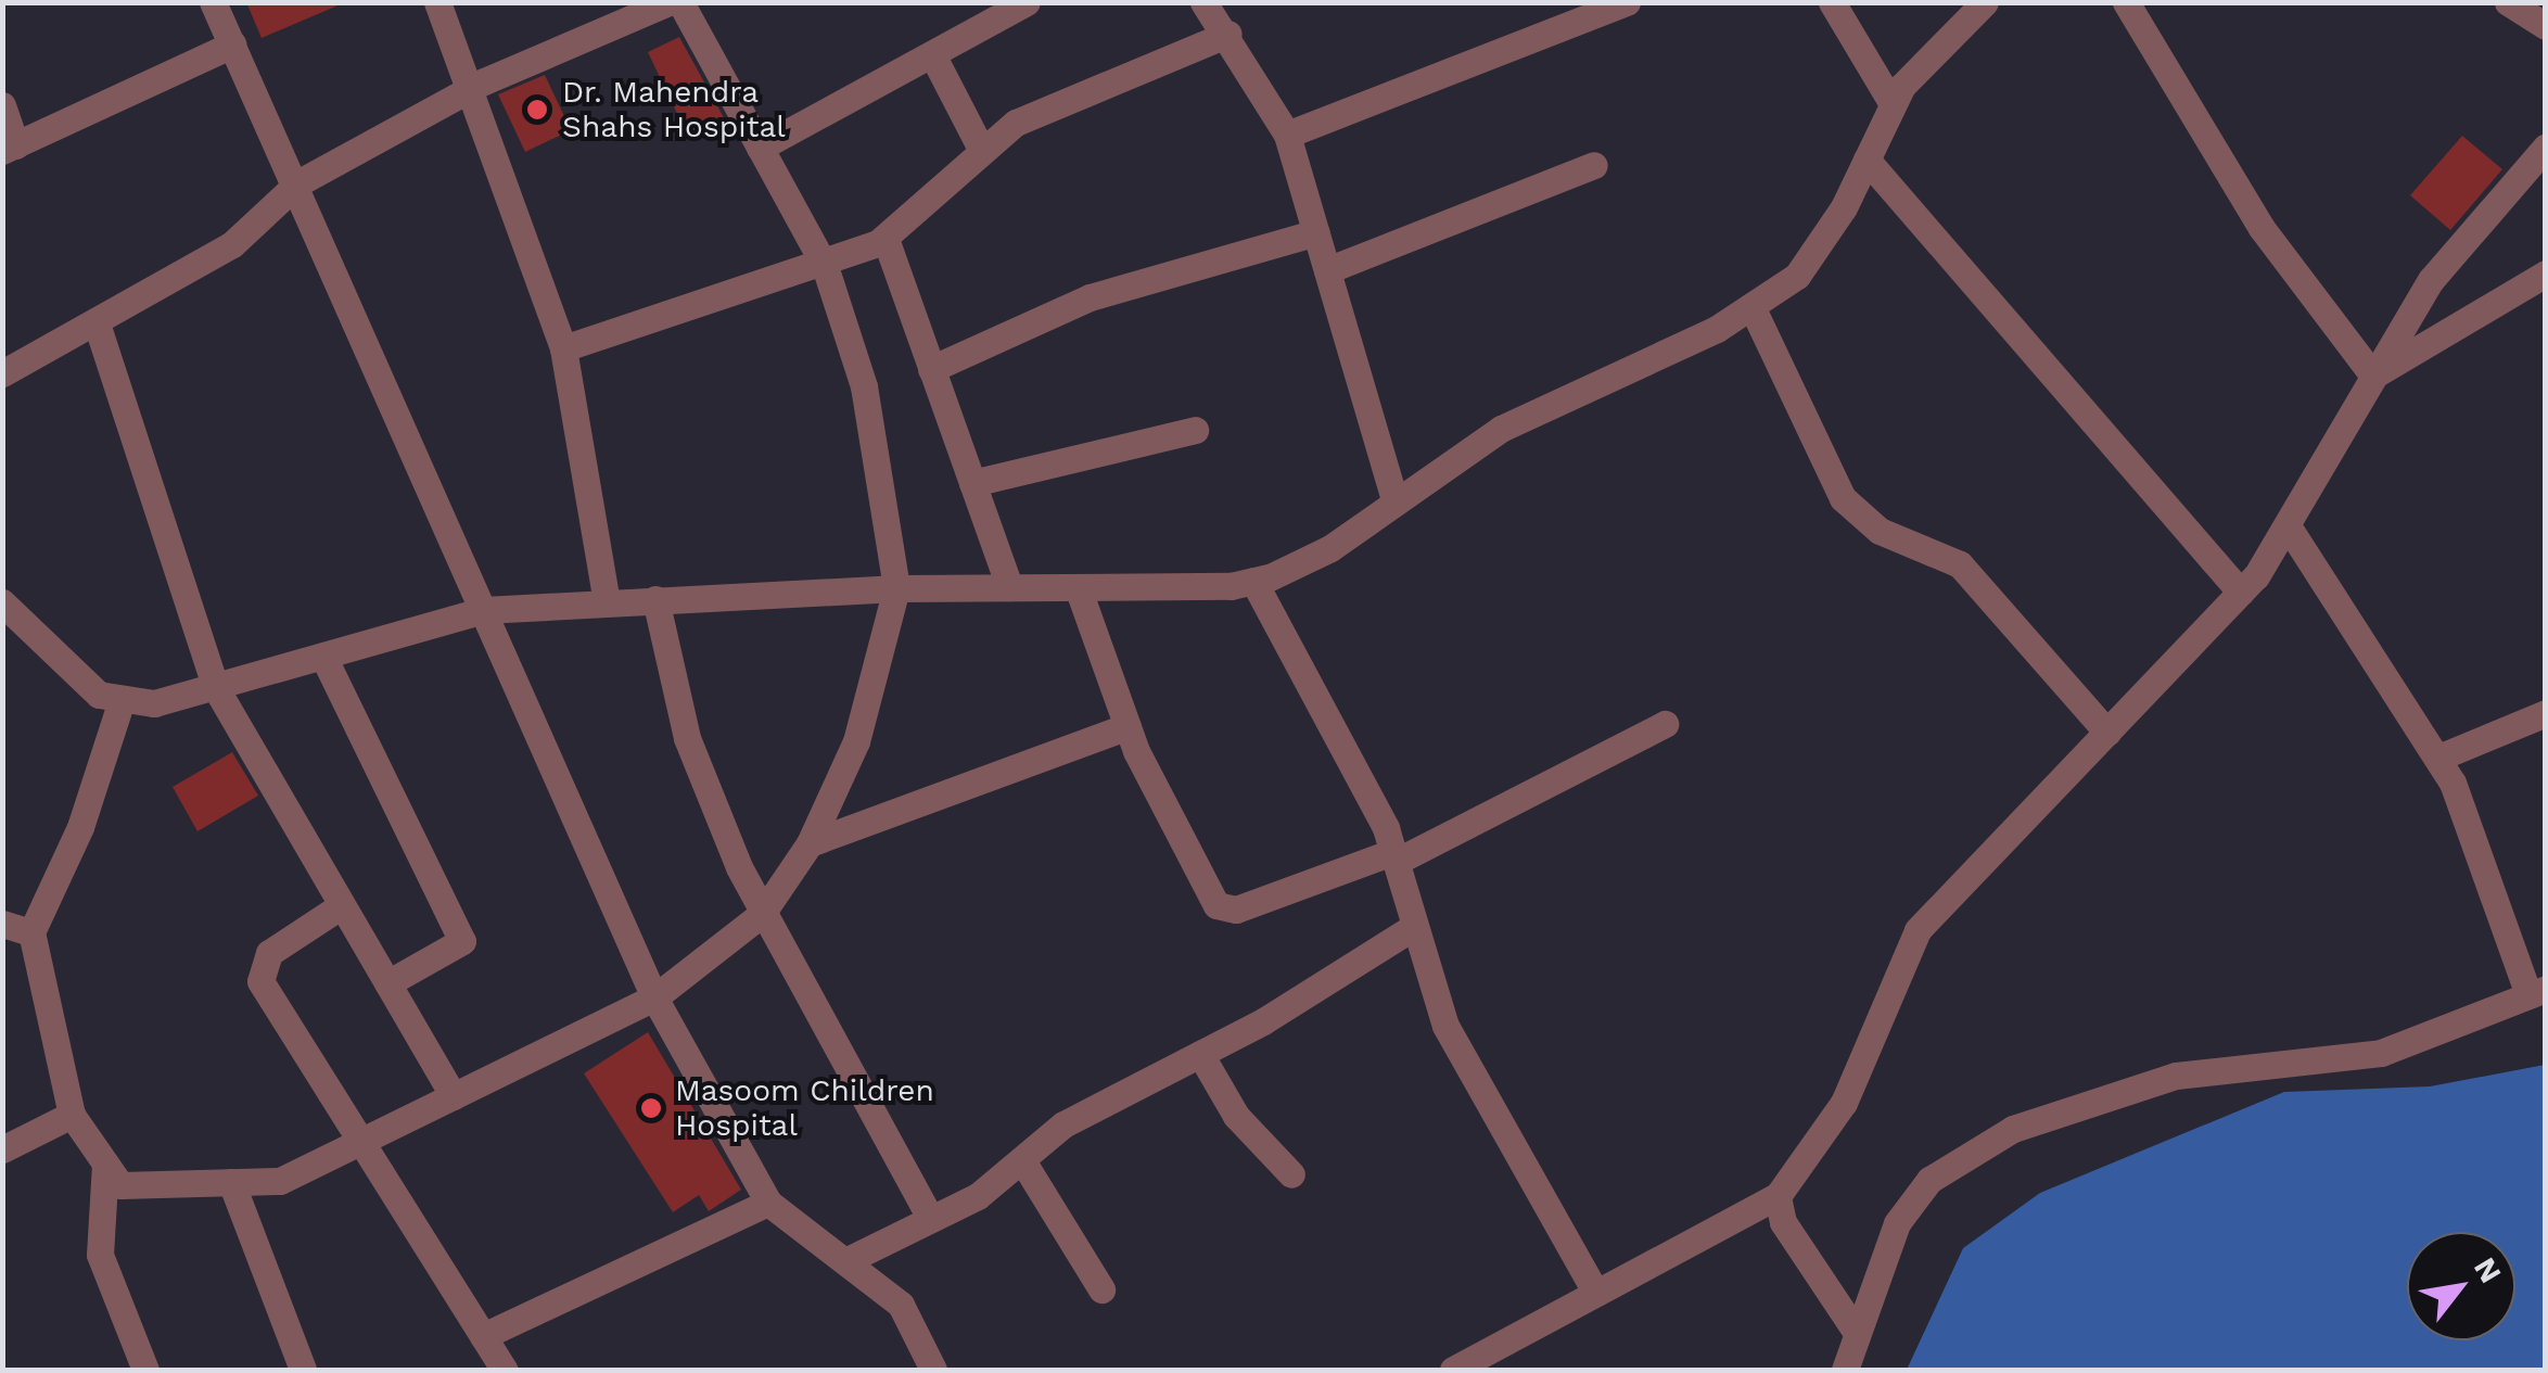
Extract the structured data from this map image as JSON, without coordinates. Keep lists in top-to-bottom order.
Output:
{
  "places": ["Dr. Mahendra Shahs Hospital", "Masoom Children Hospital"],
  "north": "top right"
}
